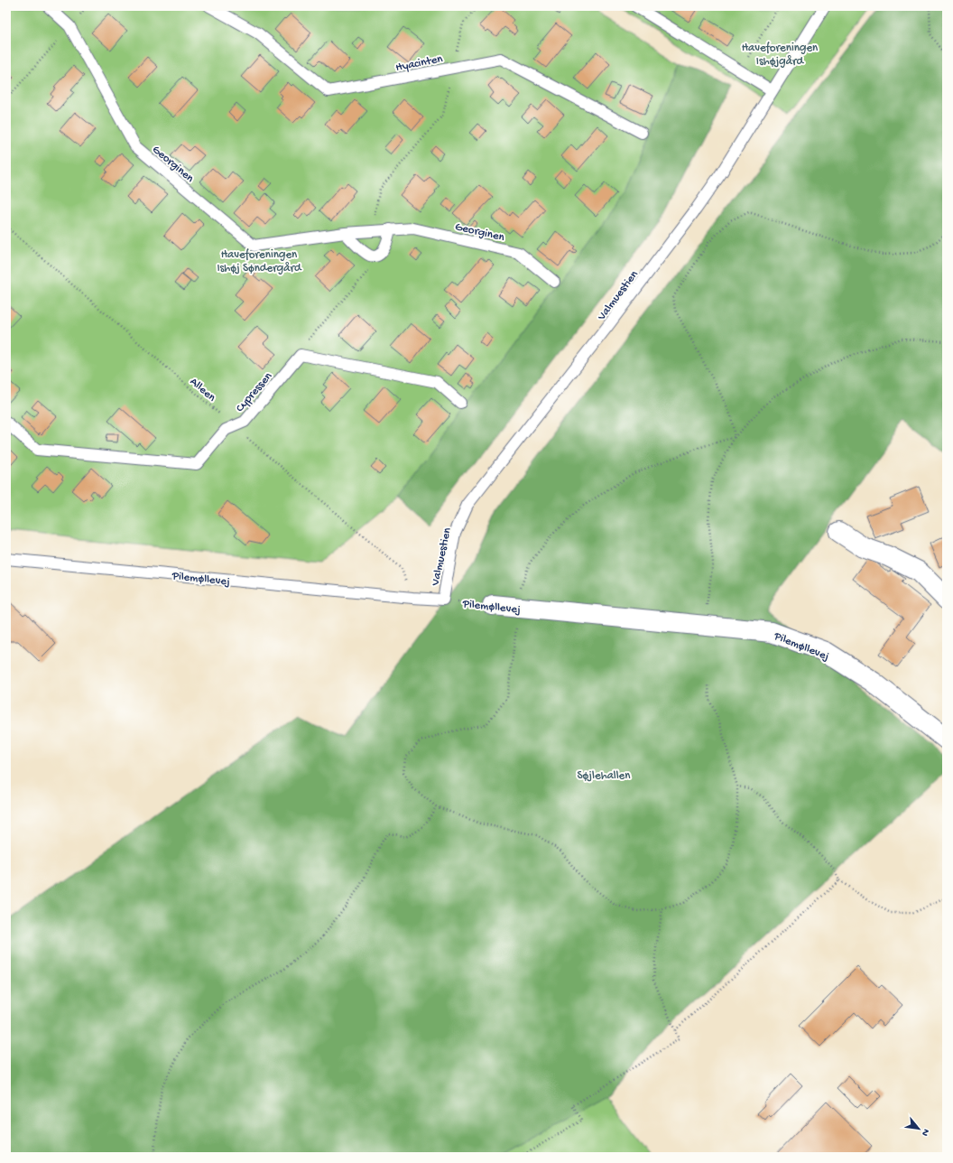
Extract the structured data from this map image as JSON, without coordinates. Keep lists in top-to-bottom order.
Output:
{
  "streets": {
    "street": ["Pilemøllevej"],
    "lane": [
      "Hyacinten",
      "Georginen",
      "Valmuestien",
      "Cypressen"
    ],
    "path": ["Alleen"]
  },
  "crossings": [
    ["Valmuestien", "Pilemøllevej"],
    ["Alleen", "Cypressen"],
    ["Alleen", "Pilemøllevej"]
  ],
  "parks": ["Haveforeningen Ishøjgård", "Haveforeningen Ishøj Søndergård", "Søjlehallen"],
  "north": "bottom right"
}
